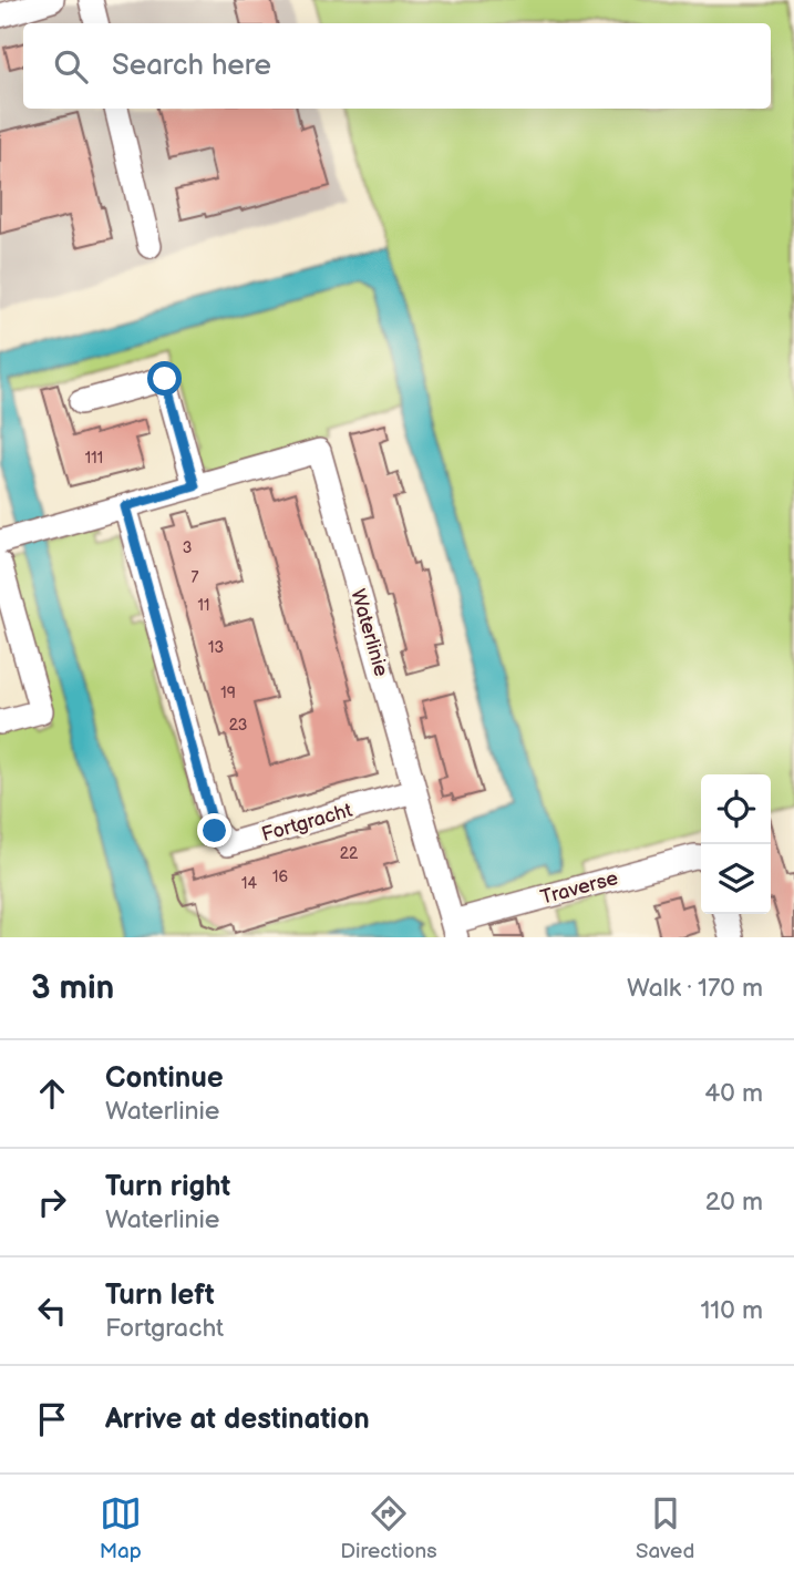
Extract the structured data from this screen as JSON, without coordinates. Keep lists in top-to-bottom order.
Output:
{
  "streets": {
    "street": ["Waterlinie", "Fortgracht", "Traverse"]
  },
  "crossings": [
    ["Waterlinie", "Fortgracht"],
    ["Waterlinie", "Traverse"]
  ],
  "house_numbers": [
    "111",
    "3",
    "7",
    "11",
    "13",
    "19",
    "23",
    "22",
    "16",
    "14"
  ],
  "page": {
    "search": "Search here",
    "heading": ["3 min", "Walk · 170 m"],
    "list": [
      ["Continue", "Waterlinie", "40 m"],
      ["Turn right", "Waterlinie", "20 m"],
      ["Turn left", "Fortgracht", "110 m"],
      "Arrive at destination"
    ],
    "nav": ["Map", "Directions", "Saved"]
  }
}
